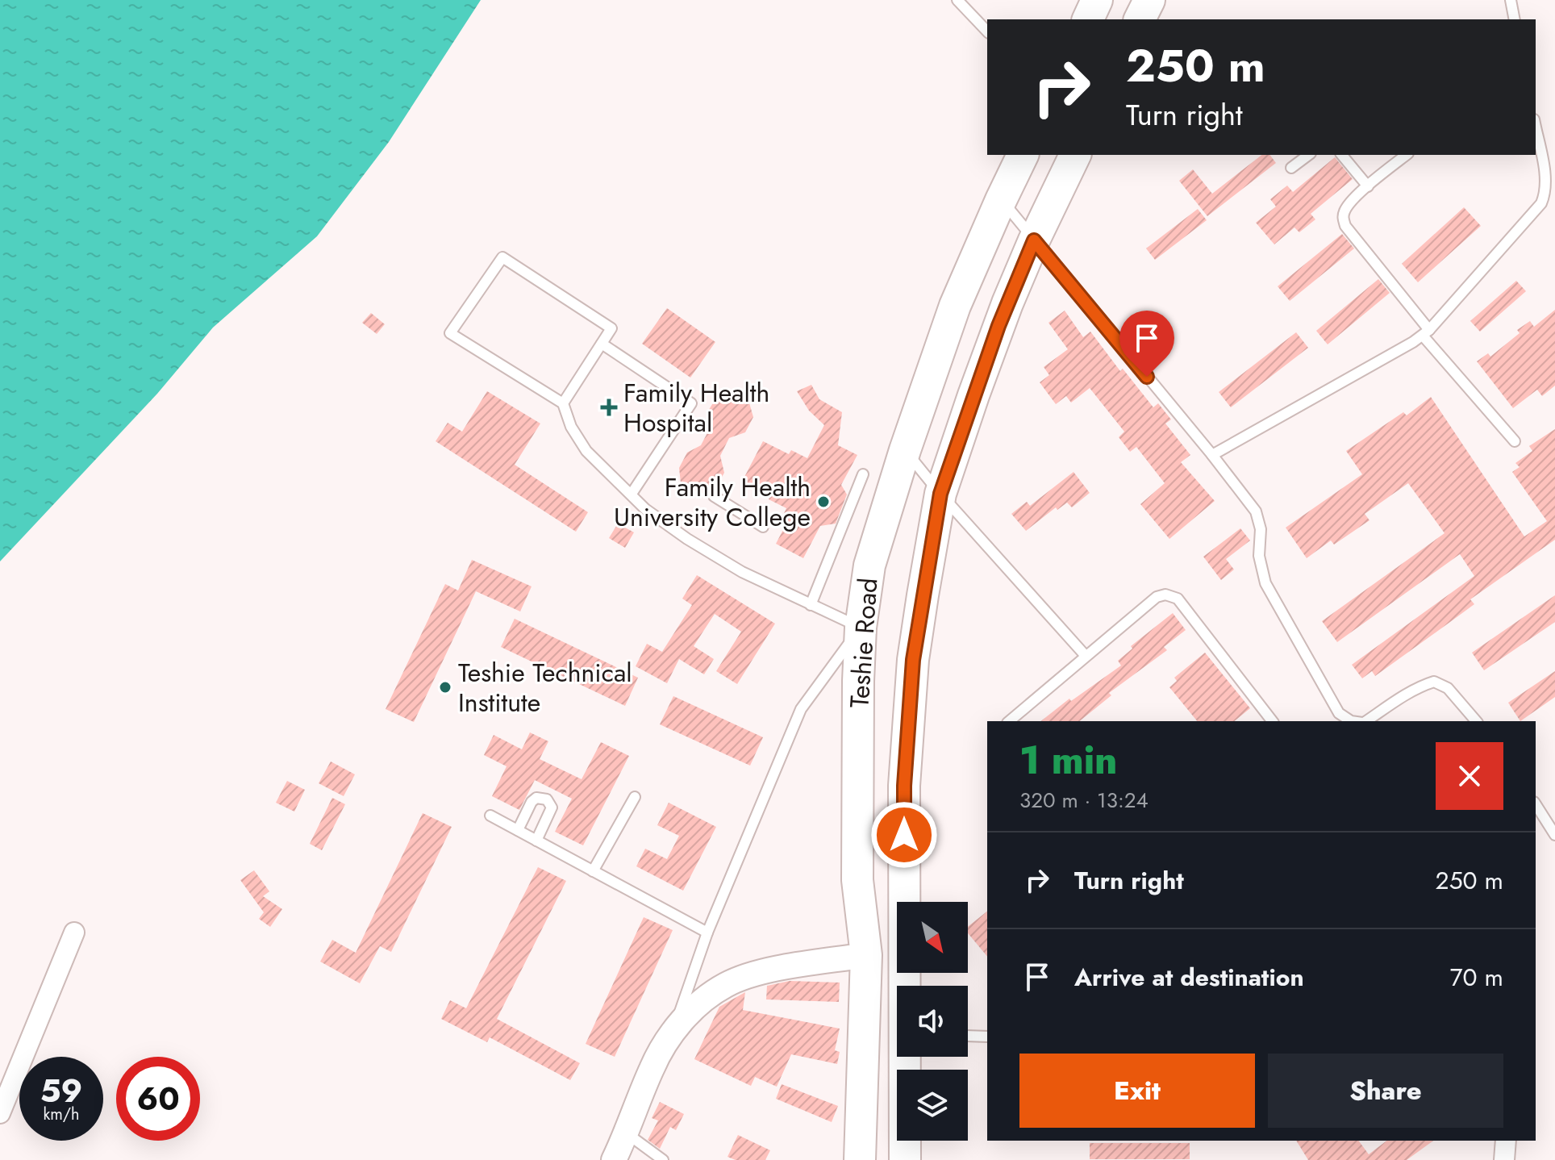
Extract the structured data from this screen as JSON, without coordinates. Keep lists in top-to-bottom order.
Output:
{
  "streets": {
    "main road": ["Teshie Road"]
  },
  "places": {
    "health": ["Family Health Hospital"],
    "other": ["Family Health University College", "Teshie Technical Institute"]
  },
  "north": "bottom right",
  "page": {
    "turn": ["250 m", "Turn right"],
    "heading": ["1 min", "320 m · 13:24"],
    "list": [
      {
        "name": "Turn right",
        "value": "250 m"
      },
      {
        "name": "Arrive at destination",
        "value": "70 m"
      }
    ],
    "buttons": ["Exit", "Share"],
    "speed": "59 km/h",
    "limit": "60"
  }
}
